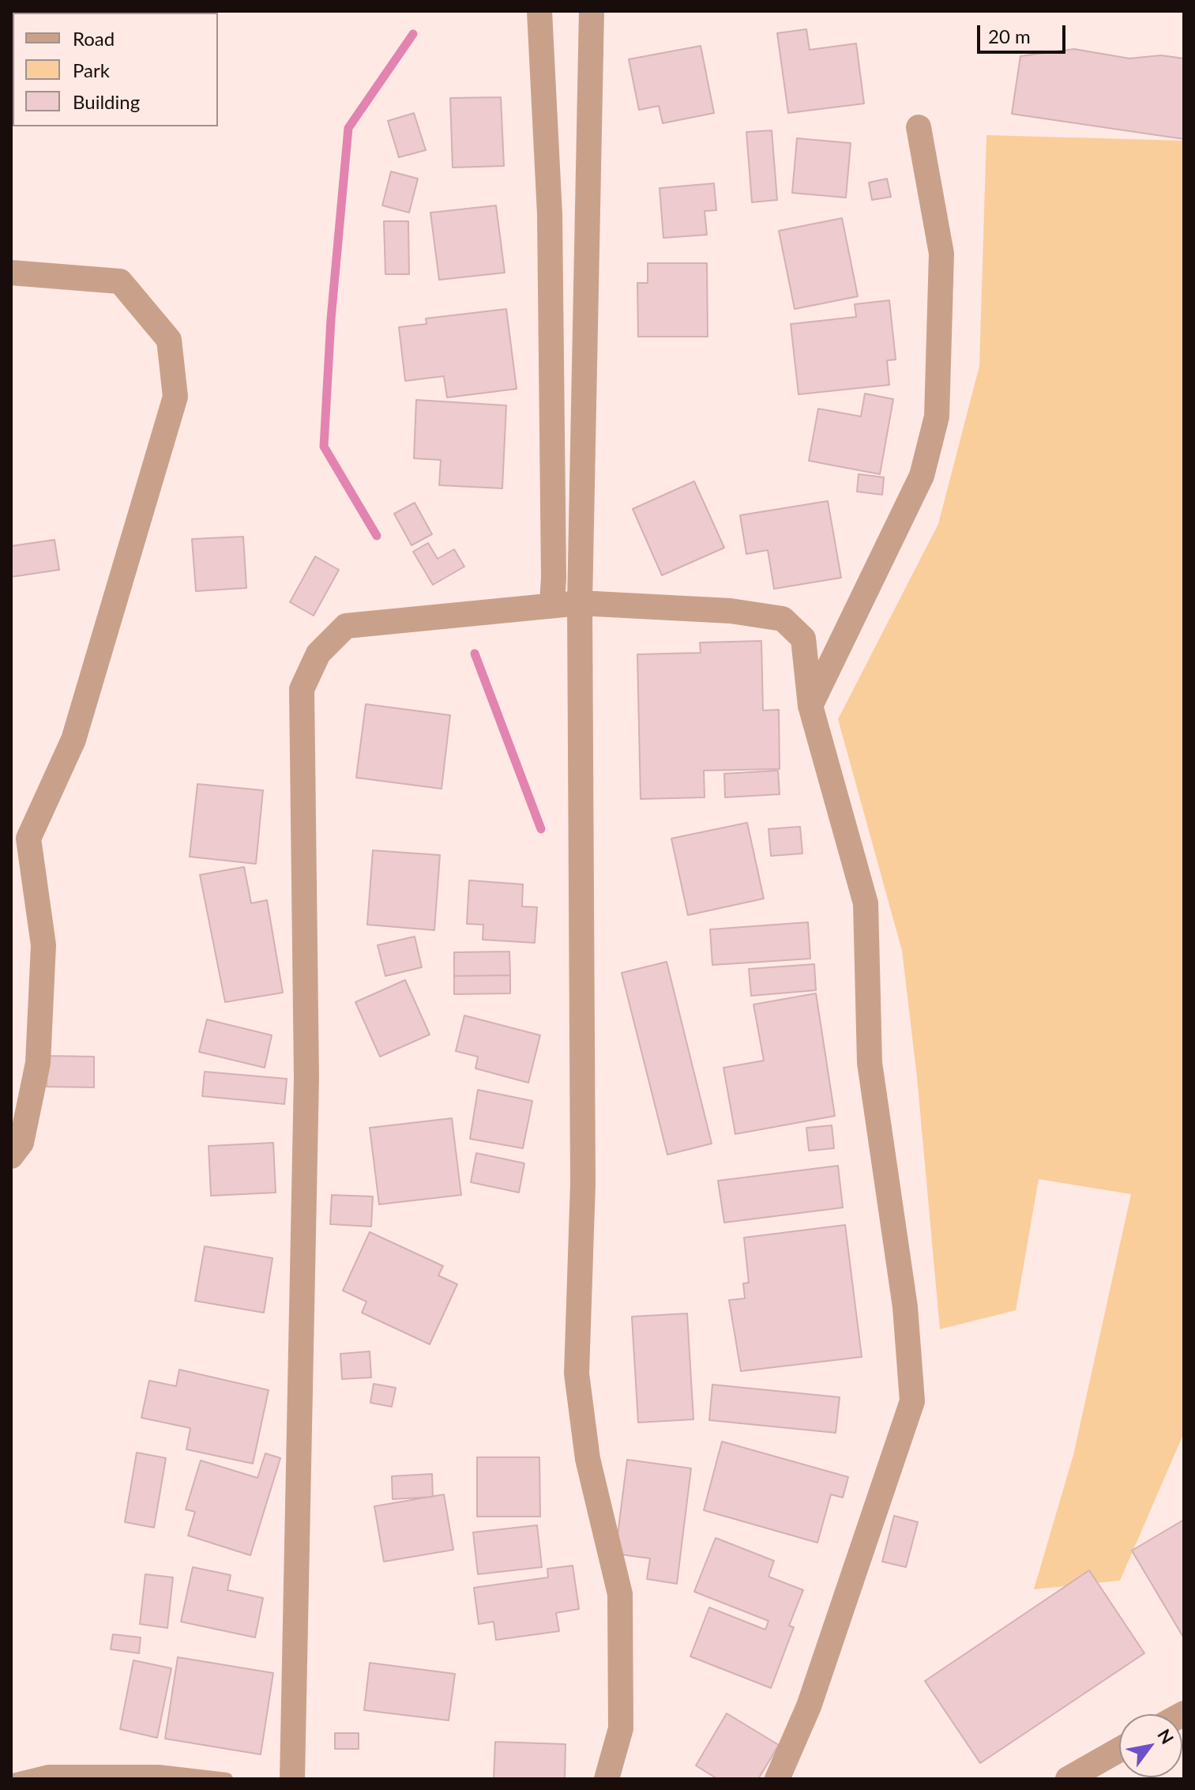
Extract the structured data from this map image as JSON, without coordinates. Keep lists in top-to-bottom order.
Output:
{
  "legend": ["Road", "Park", "Building"],
  "scale_bar": "20 m",
  "north": "top right"
}
